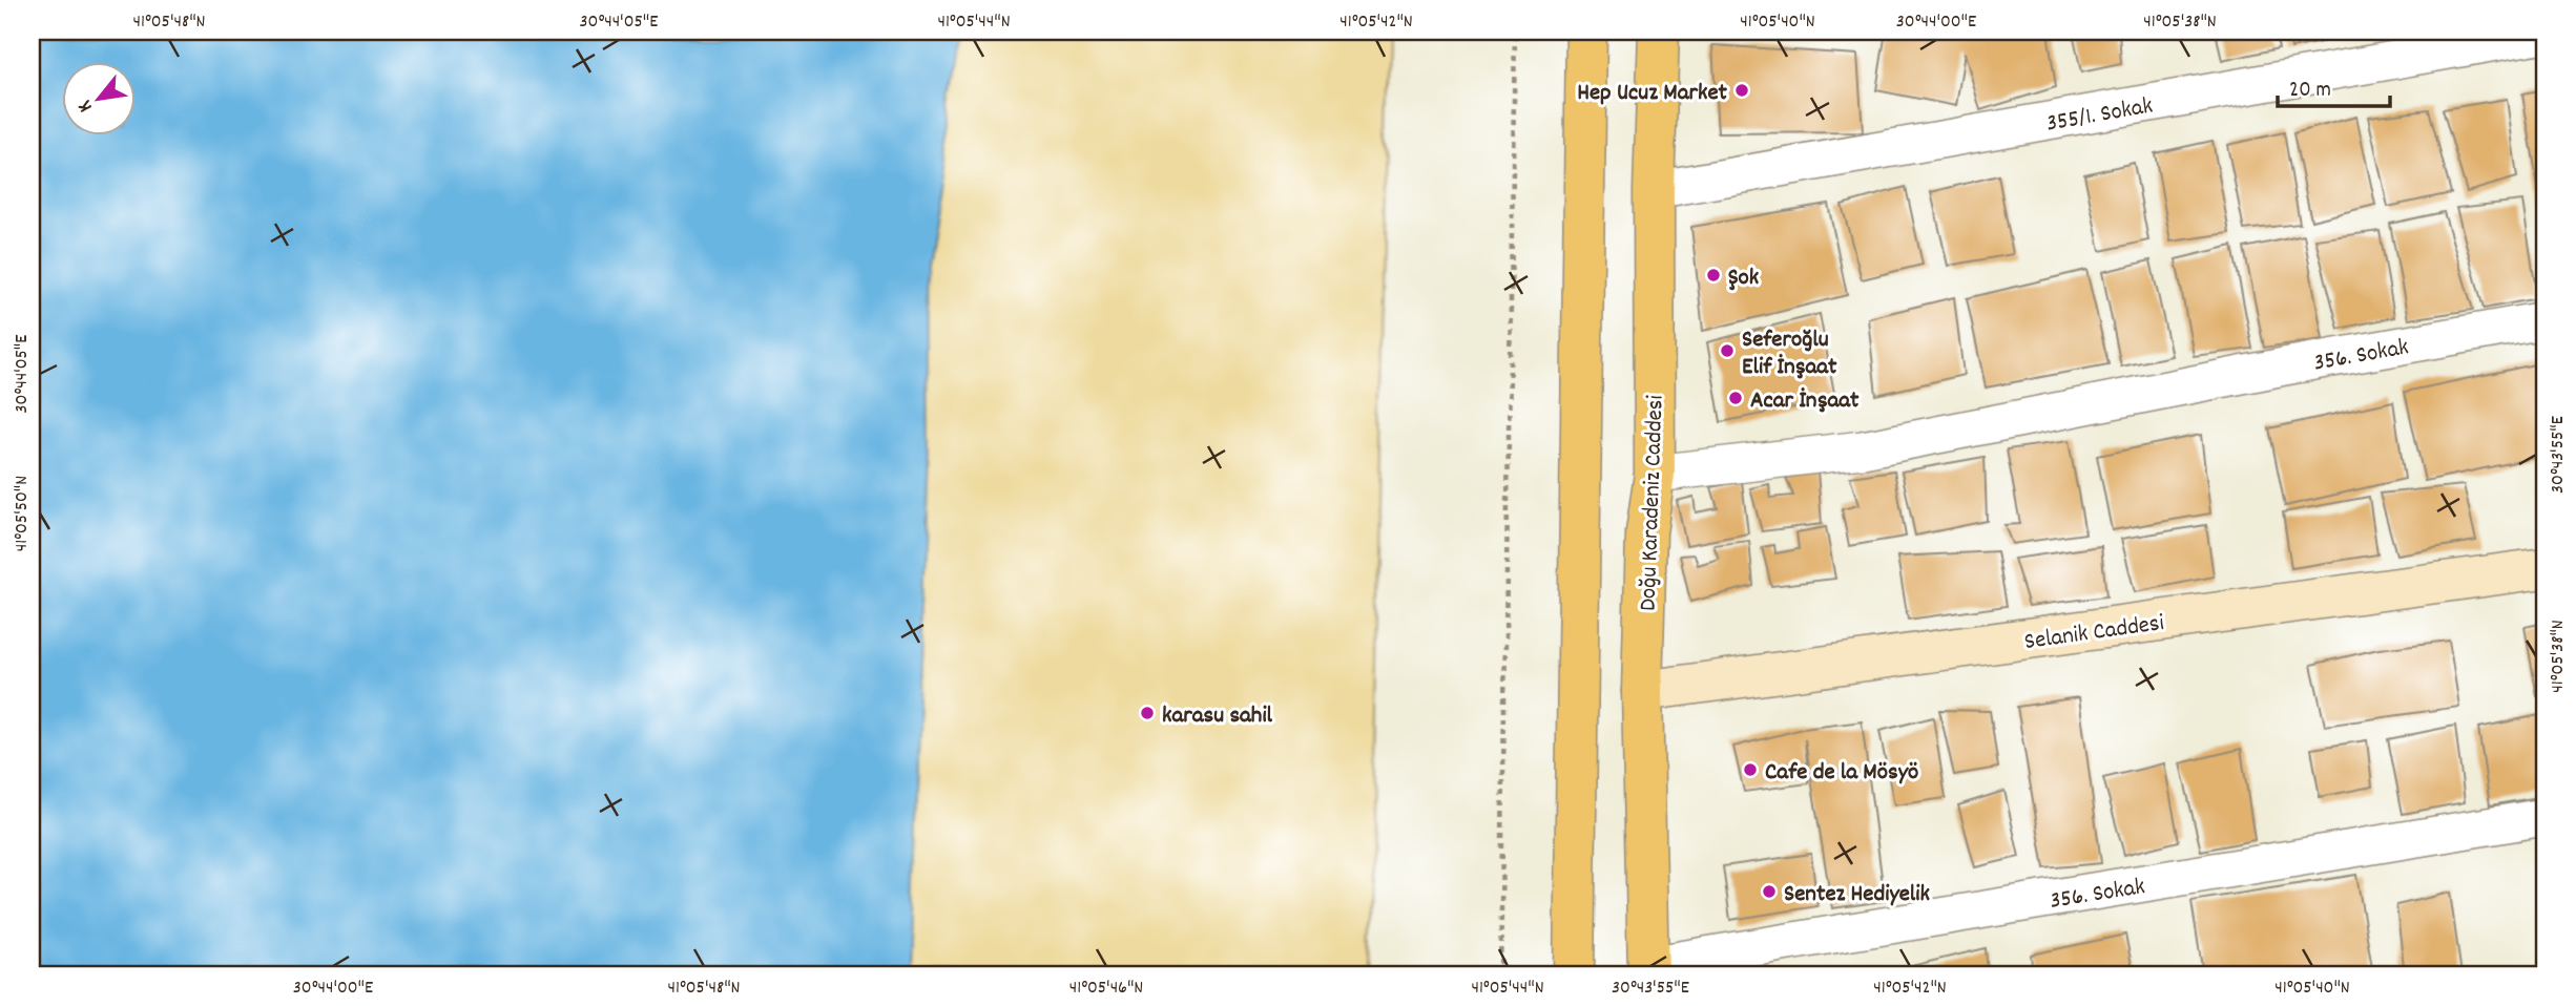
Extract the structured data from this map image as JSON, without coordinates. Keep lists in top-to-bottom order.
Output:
{
  "streets": {
    "main road": ["Doğu Karadeniz Caddesi"],
    "street": ["355/1. Sokak", "356. Sokak", "Selanik Caddesi"]
  },
  "crossings": [
    ["355/1. Sokak", "Doğu Karadeniz Caddesi"],
    ["356. Sokak", "Doğu Karadeniz Caddesi"],
    ["Doğu Karadeniz Caddesi", "Selanik Caddesi"]
  ],
  "places": [
    "Hep Ucuz Market",
    "Şok",
    "Seferoğlu Elif İnşaat",
    "Acar İnşaat",
    "karasu sahil",
    "Cafe de la Mösyö",
    "Sentez Hediyelik"
  ],
  "scale_bar": "20 m",
  "north": "bottom left",
  "coordinates": [
    "41°05'48\"N",
    "30°44'05\"E",
    "41°05'44\"N",
    "41°05'42\"N",
    "41°05'40\"N",
    "30°44'00\"E",
    "41°05'38\"N",
    "30°43'55\"E",
    "41°05'50\"N",
    "41°05'46\"N"
  ]
}
